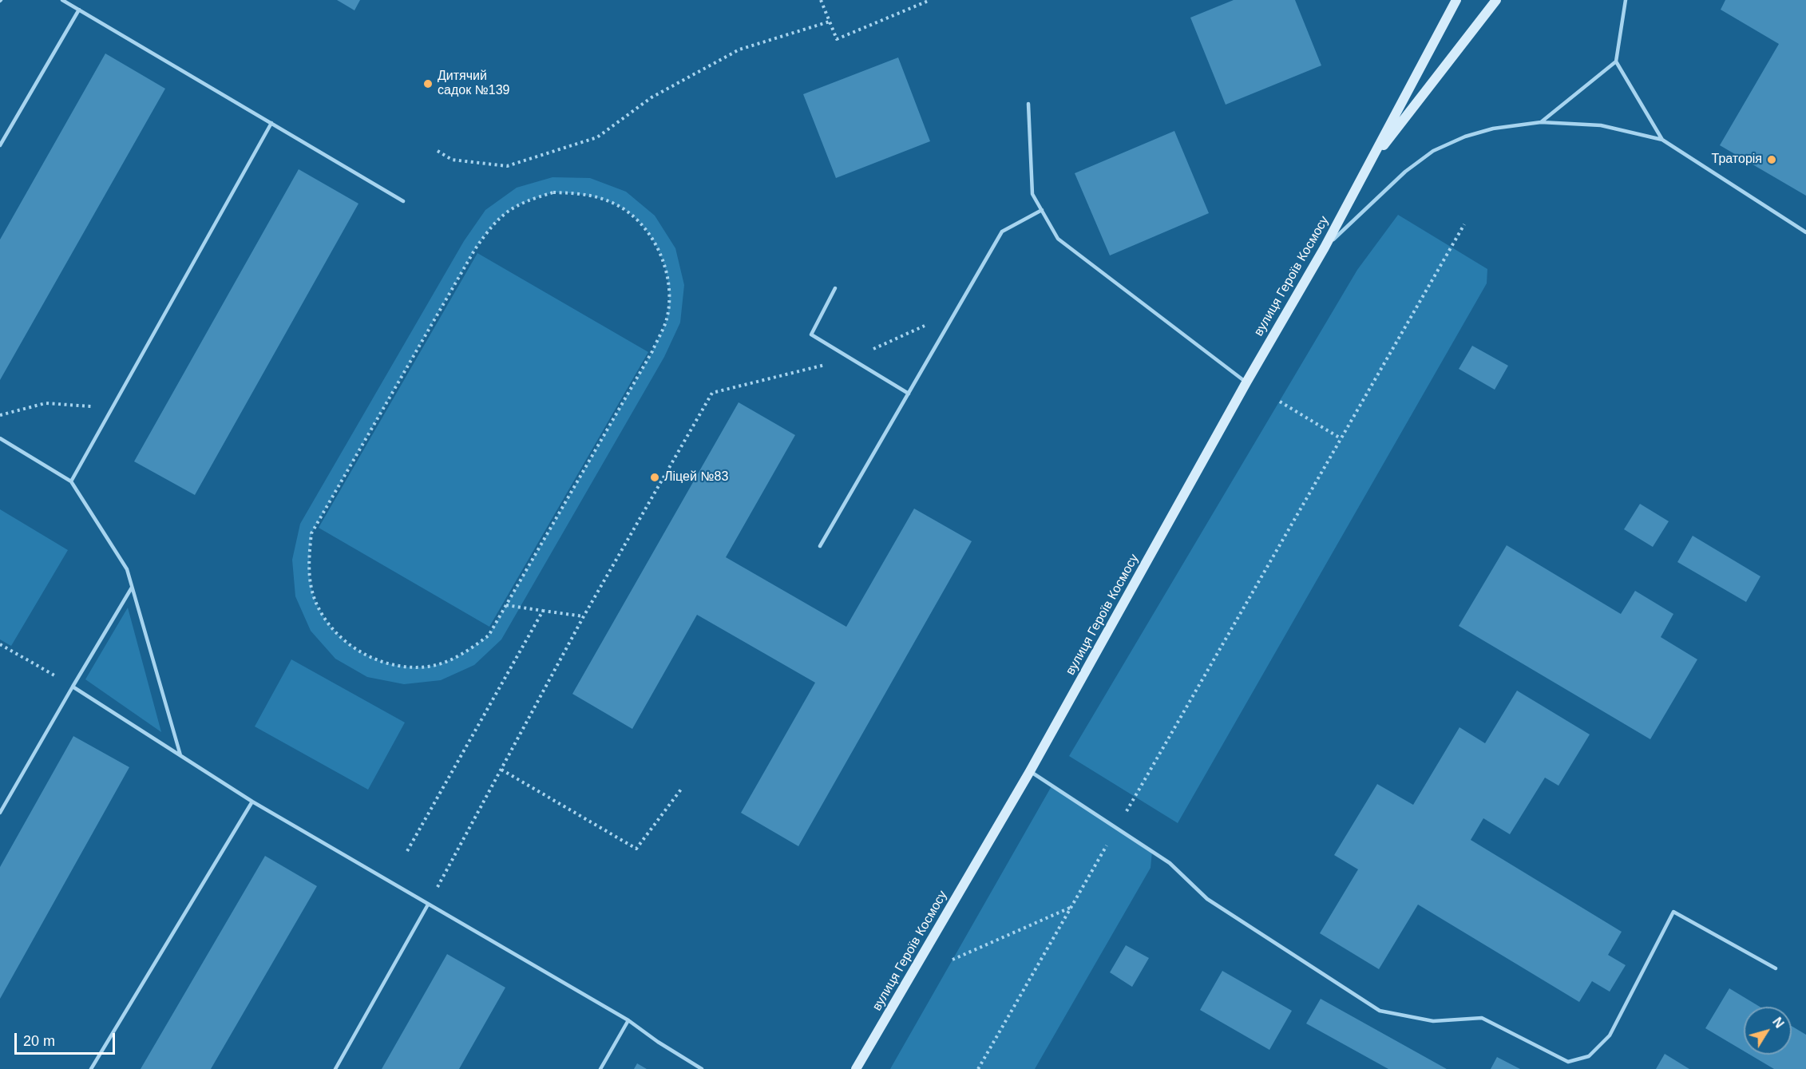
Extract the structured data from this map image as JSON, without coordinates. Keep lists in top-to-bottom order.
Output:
{
  "streets": {
    "main road": ["вулиця Героїв Космосу"]
  },
  "places": ["Дитячий садок №139", "Траторія", "Ліцей №83"],
  "scale_bar": "20 m",
  "north": "top right"
}
